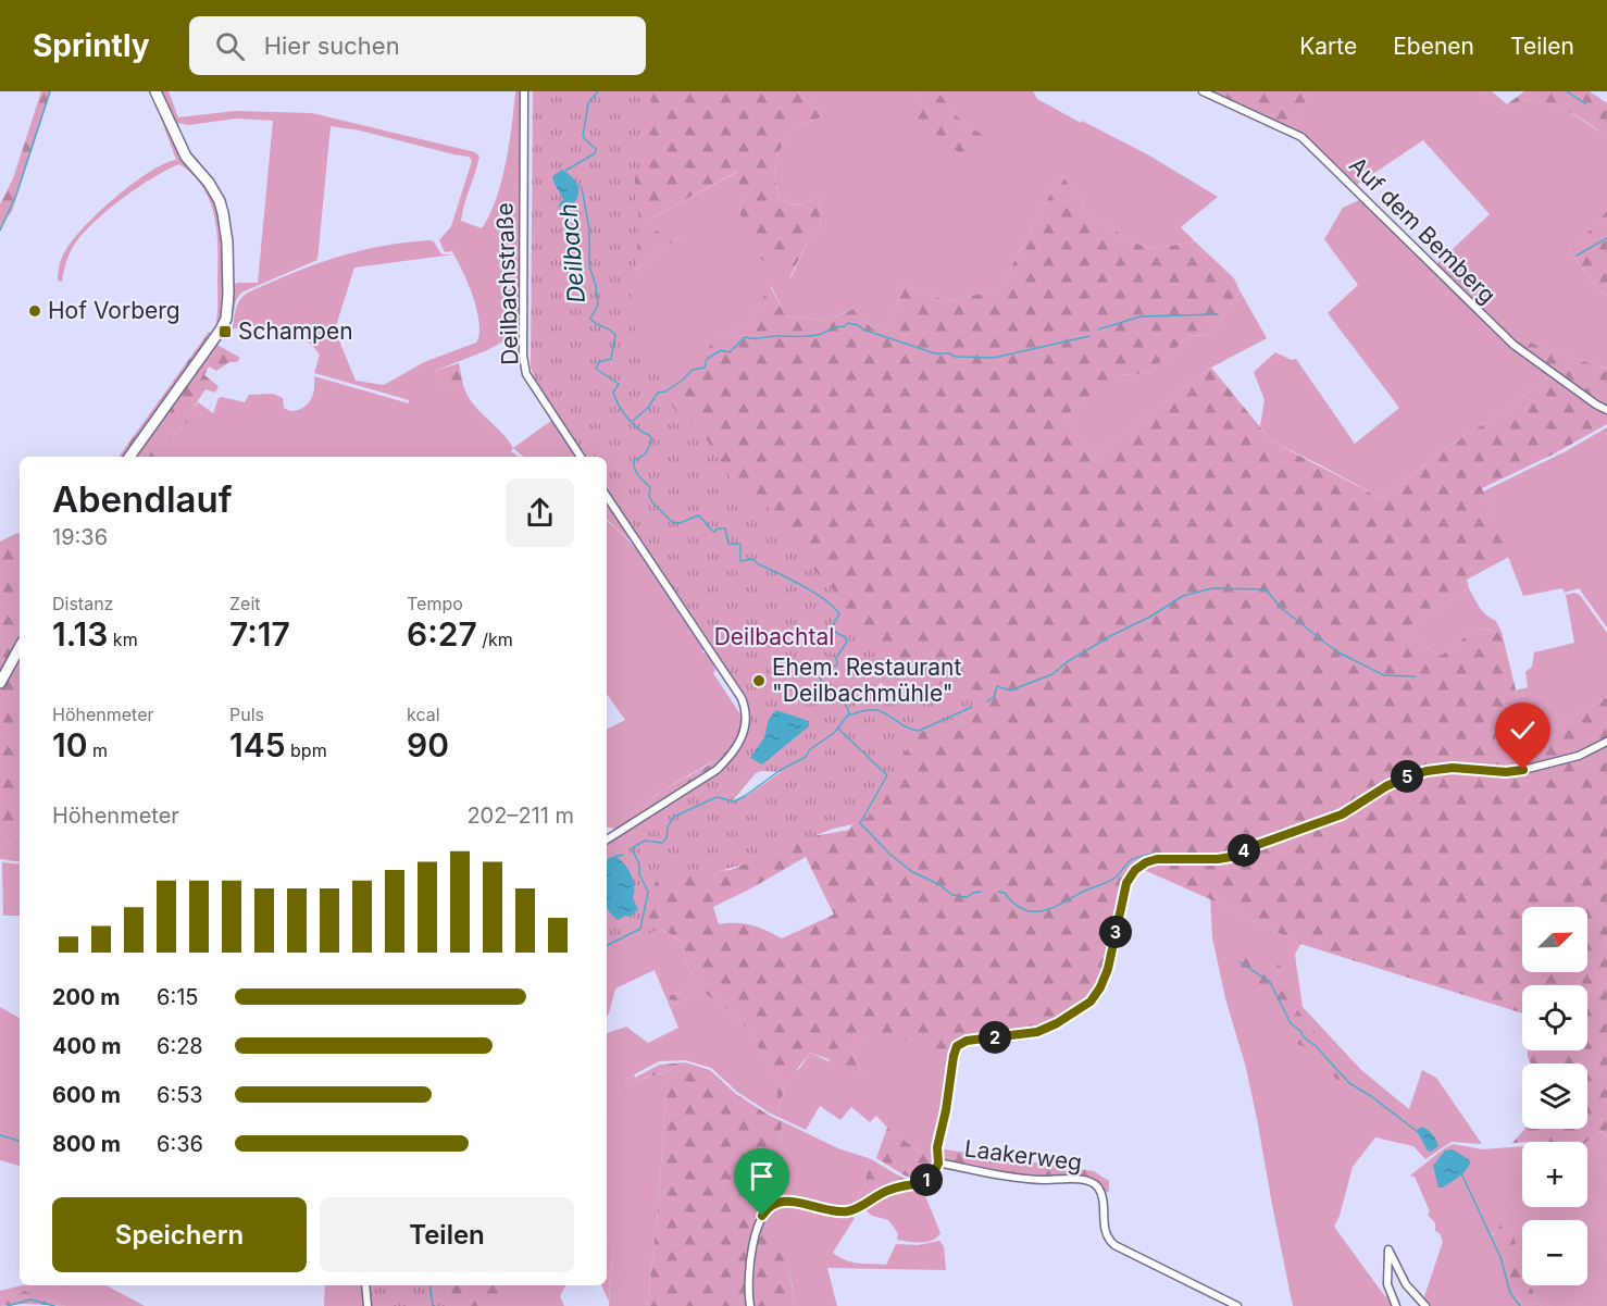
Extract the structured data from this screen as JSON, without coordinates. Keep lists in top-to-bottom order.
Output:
{
  "streets": {
    "street": ["Auf dem Bemberg", "Deilbachstraße", "Laakerweg"]
  },
  "water": ["Deilbach"],
  "parks": ["Deilbachtal"],
  "places": {
    "other": ["Hof Vorberg", "Ehem. Restaurant \"Deilbachmühle\""],
    "transit": ["Schampen"]
  },
  "north": "top right",
  "page": {
    "header": "Sprintly",
    "search": "Hier suchen",
    "nav": ["Karte", "Ebenen", "Teilen"],
    "heading": ["Abendlauf", "19:36"],
    "stats": [
      ["Distanz", "1.13 km"],
      ["Zeit", "7:17"],
      ["Tempo", "6:27 /km"],
      ["Höhenmeter", "10 m"],
      ["Puls", "145 bpm"],
      ["kcal", "90"]
    ],
    "pins": [
      "5",
      "4",
      "3",
      "2",
      "1"
    ],
    "chart": ["Höhenmeter", "202–211 m"],
    "map_buttons": ["+", "−"],
    "list": [
      {
        "name": "200 m",
        "note": "6:15"
      },
      {
        "name": "400 m",
        "note": "6:28"
      },
      {
        "name": "600 m",
        "note": "6:53"
      },
      {
        "name": "800 m",
        "note": "6:36"
      }
    ],
    "buttons": ["Speichern", "Teilen"]
  }
}
